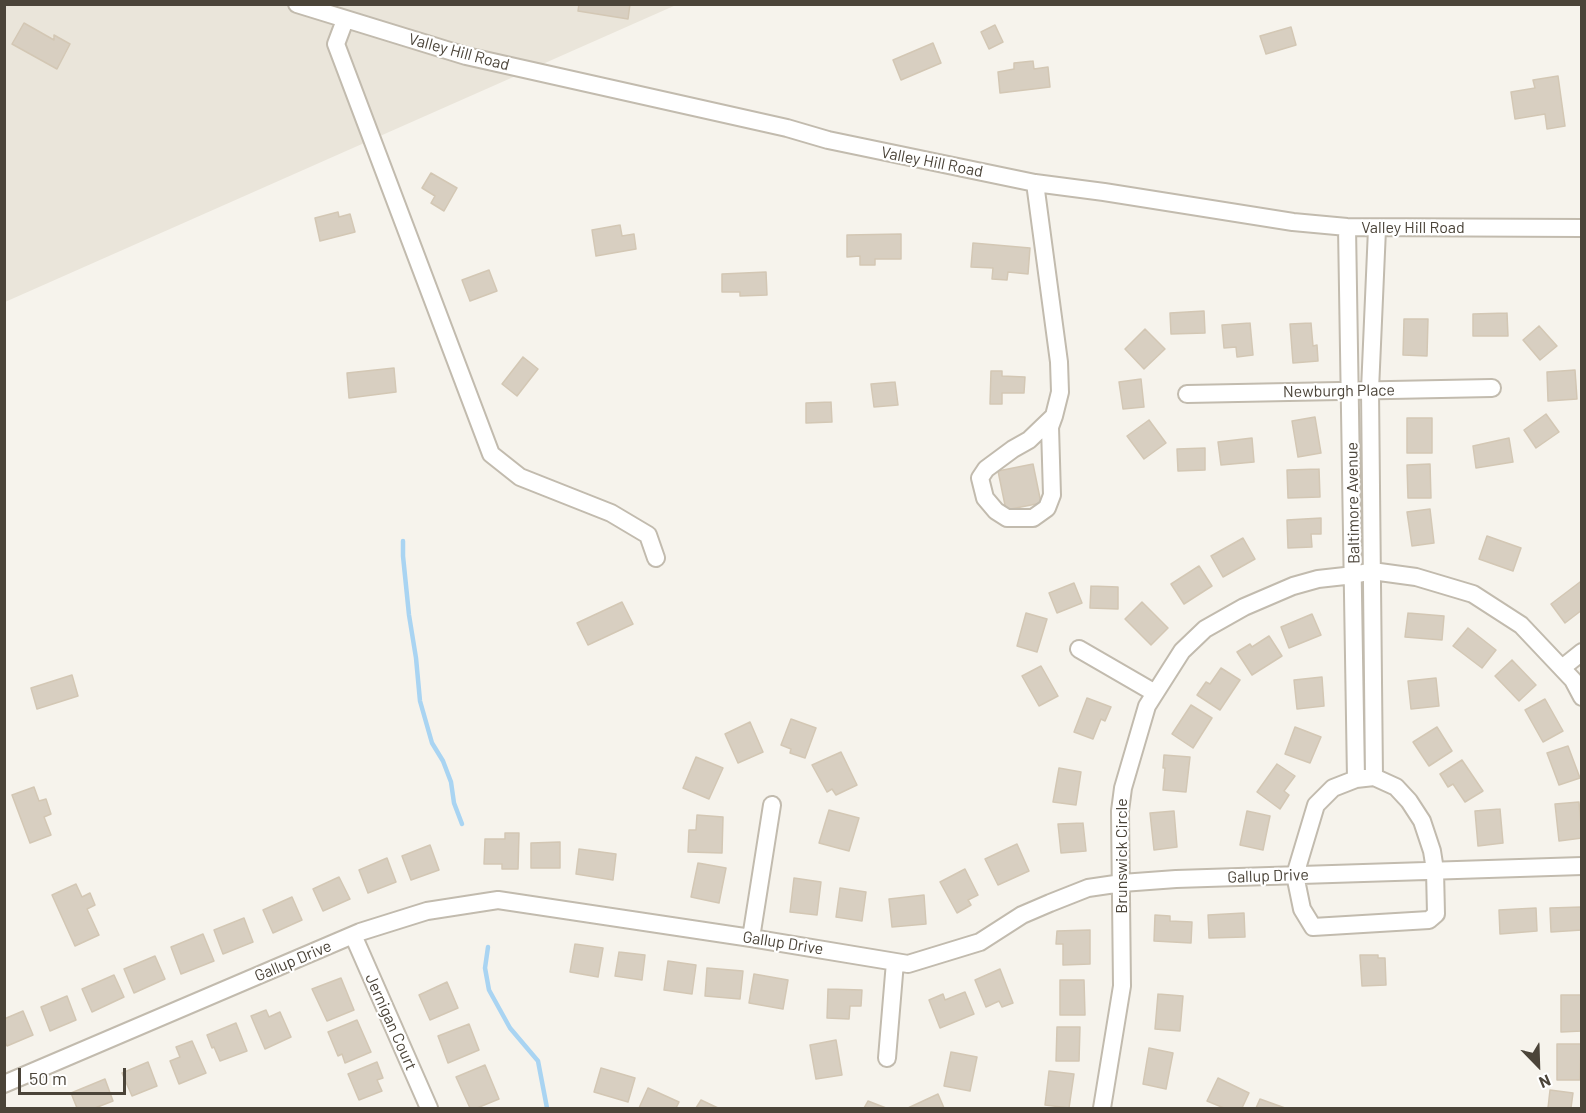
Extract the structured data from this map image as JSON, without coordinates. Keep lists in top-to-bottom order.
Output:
{
  "streets": {
    "street": [
      "Valley Hill Road",
      "Newburgh Place",
      "Baltimore Avenue",
      "Brunswick Circle",
      "Gallup Drive",
      "Jernigan Court"
    ]
  },
  "crossings": [
    ["Valley Hill Road", "Baltimore Avenue"],
    ["Newburgh Place", "Baltimore Avenue"],
    ["Baltimore Avenue", "Brunswick Circle"],
    ["Brunswick Circle", "Gallup Drive"],
    ["Gallup Drive", "Jernigan Court"]
  ],
  "scale_bar": "50 m",
  "north": "bottom right"
}
